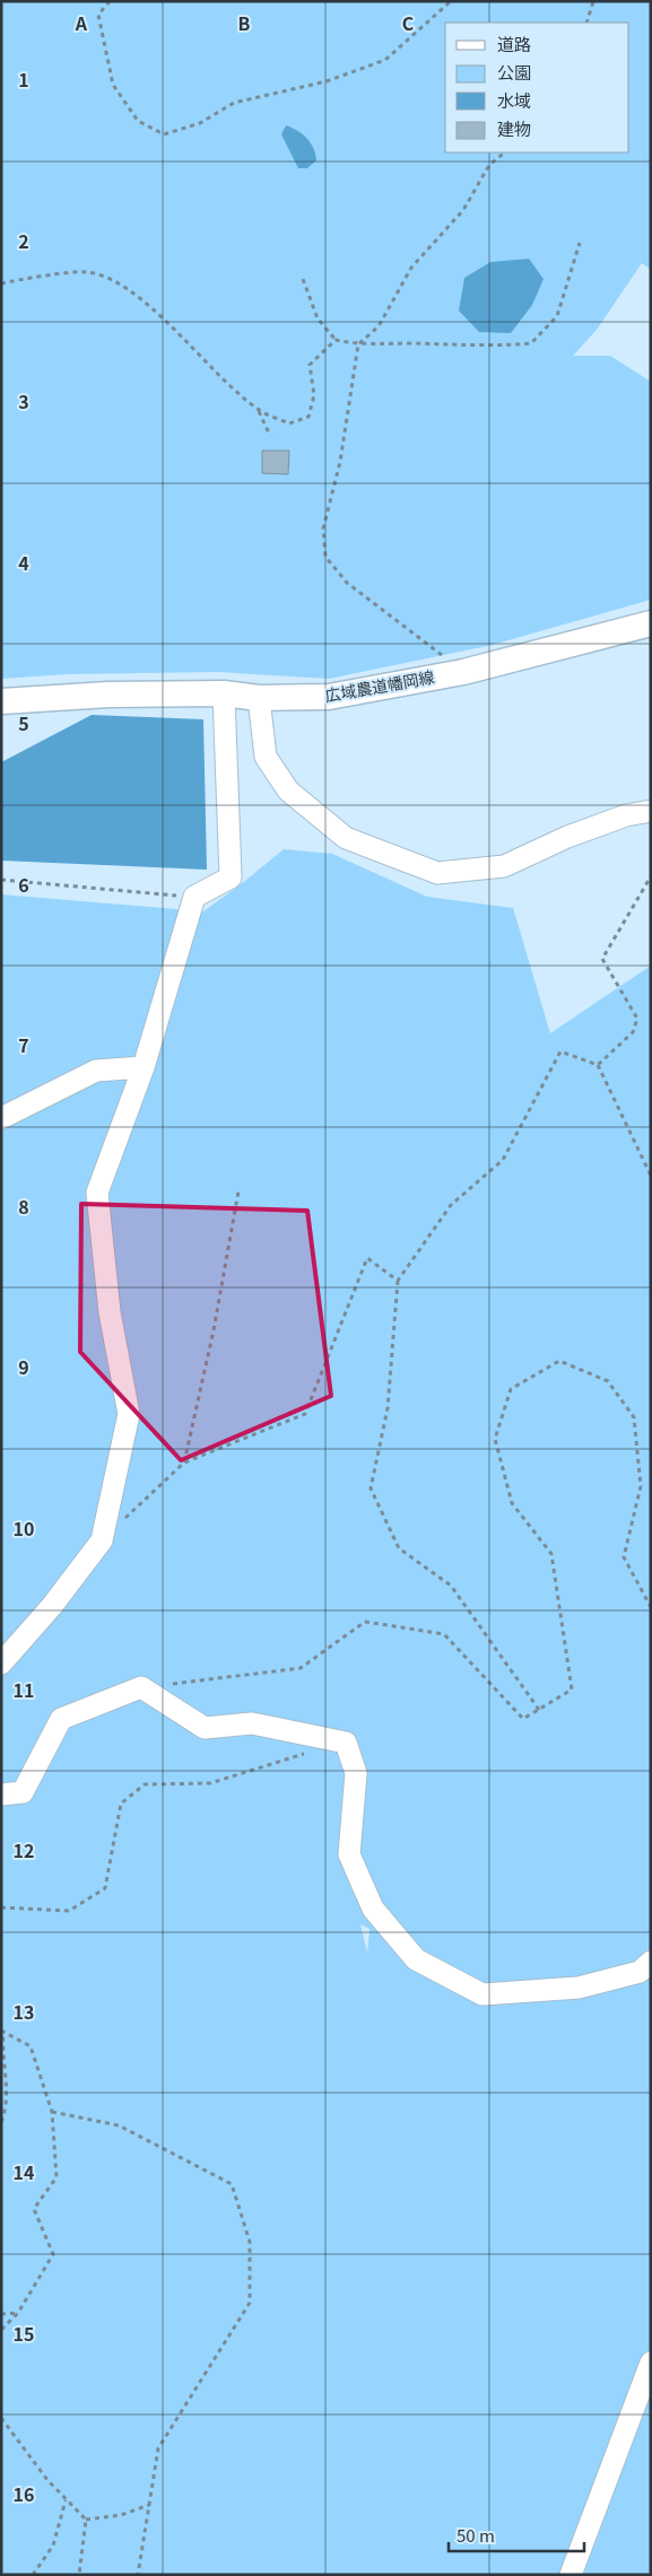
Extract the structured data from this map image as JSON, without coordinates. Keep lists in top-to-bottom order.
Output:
{
  "streets": {
    "street": ["広域農道幡岡線"]
  },
  "legend": [
    "道路",
    "公園",
    "水域",
    "建物"
  ],
  "scale_bar": "50 m",
  "grid": {
    "columns": ["A", "B", "C"],
    "rows": [
      "1",
      "2",
      "3",
      "4",
      "5",
      "6",
      "7",
      "8",
      "9",
      "10",
      "11",
      "12",
      "13",
      "14",
      "15",
      "16"
    ]
  }
}
